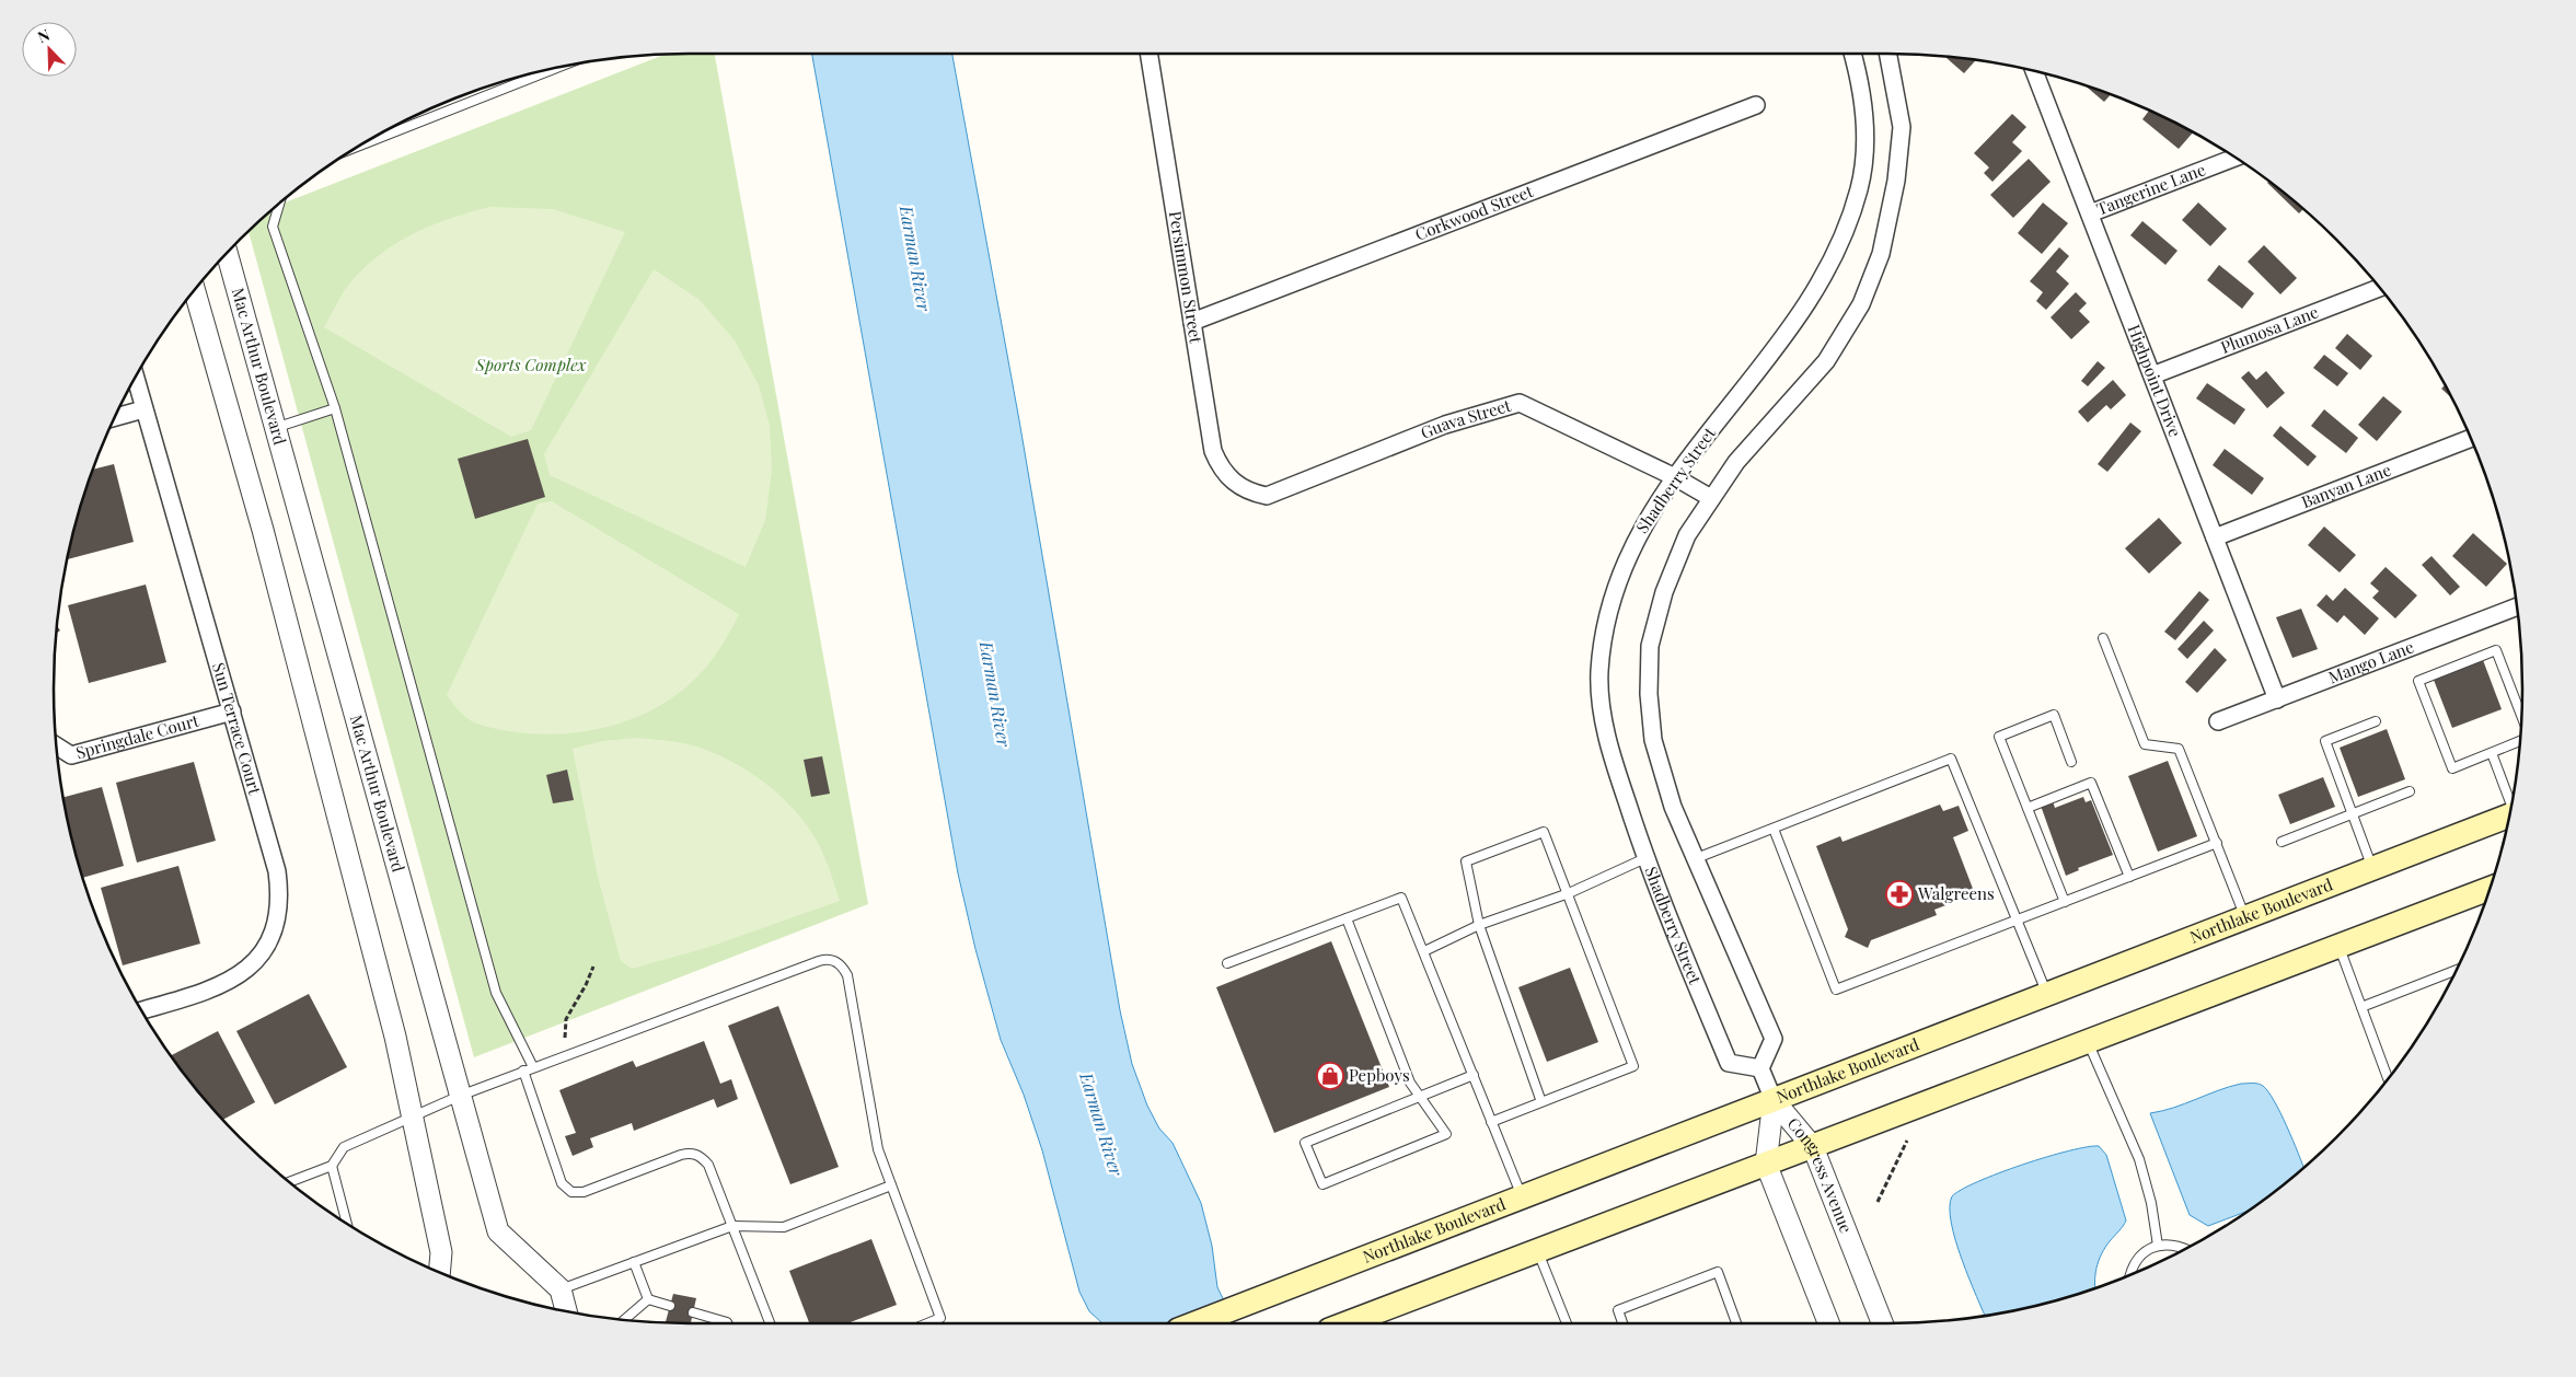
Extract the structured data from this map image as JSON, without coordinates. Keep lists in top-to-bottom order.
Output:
{
  "streets": {
    "main road": ["Northlake Boulevard"],
    "street": [
      "Tangerine Lane",
      "Corkwood Street",
      "Persimmon Street",
      "Plumosa Lane",
      "Mac Arthur Boulevard",
      "Highpoint Drive",
      "Guava Street",
      "Shadberry Street",
      "Banyan Lane",
      "Mango Lane",
      "Sun Terrace Court",
      "Springdale Court",
      "Congress Avenue"
    ]
  },
  "crossings": [
    ["Tangerine Lane", "Highpoint Drive"],
    ["Corkwood Street", "Persimmon Street"],
    ["Persimmon Street", "Guava Street"],
    ["Plumosa Lane", "Highpoint Drive"],
    ["Highpoint Drive", "Banyan Lane"],
    ["Highpoint Drive", "Mango Lane"],
    ["Guava Street", "Shadberry Street"],
    ["Sun Terrace Court", "Springdale Court"],
    ["Northlake Boulevard", "Congress Avenue"]
  ],
  "water": ["Earman River"],
  "parks": ["Sports Complex"],
  "places": {
    "pharmacy": ["Walgreens"],
    "shop": ["Pepboys"]
  },
  "north": "top left"
}
